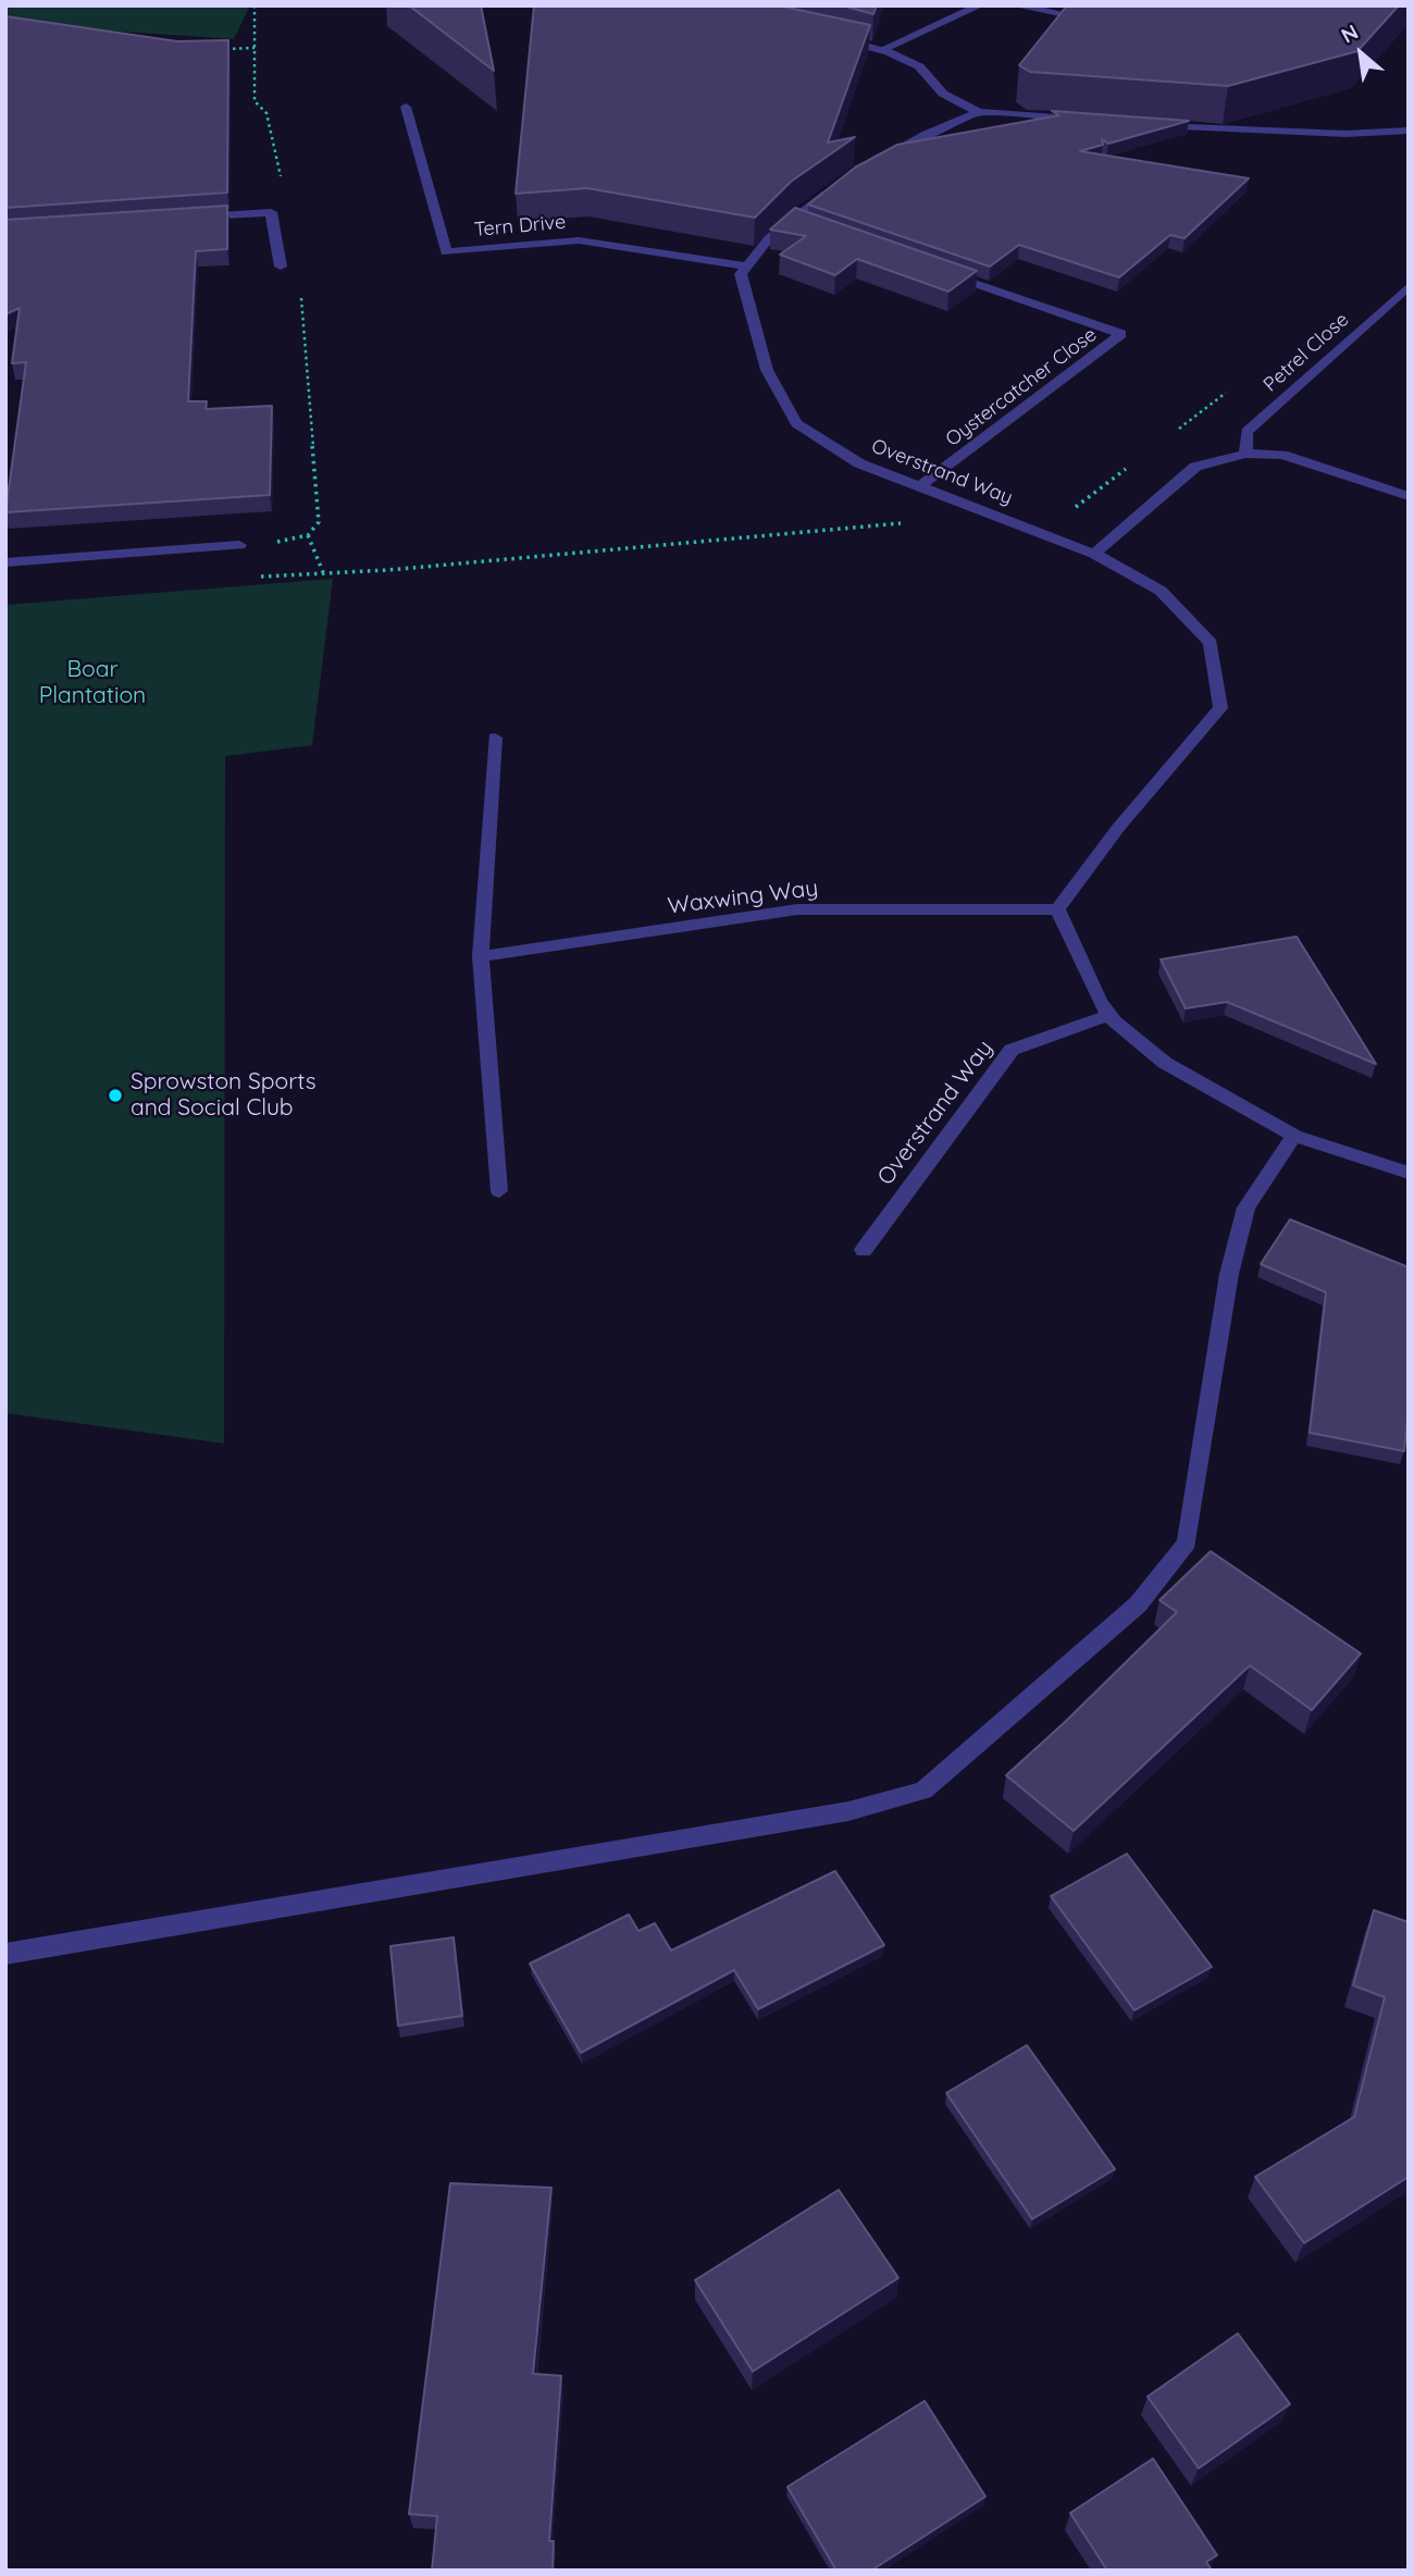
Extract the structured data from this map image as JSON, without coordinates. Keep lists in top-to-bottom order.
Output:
{
  "streets": {
    "street": [
      "Tern Drive",
      "Petrel Close",
      "Oystercatcher Close",
      "Overstrand Way",
      "Waxwing Way"
    ]
  },
  "crossings": [
    ["Tern Drive", "Overstrand Way"],
    ["Oystercatcher Close", "Overstrand Way"],
    ["Overstrand Way", "Waxwing Way"]
  ],
  "parks": ["Boar Plantation"],
  "places": ["Sprowston Sports and Social Club"],
  "north": "top left"
}
